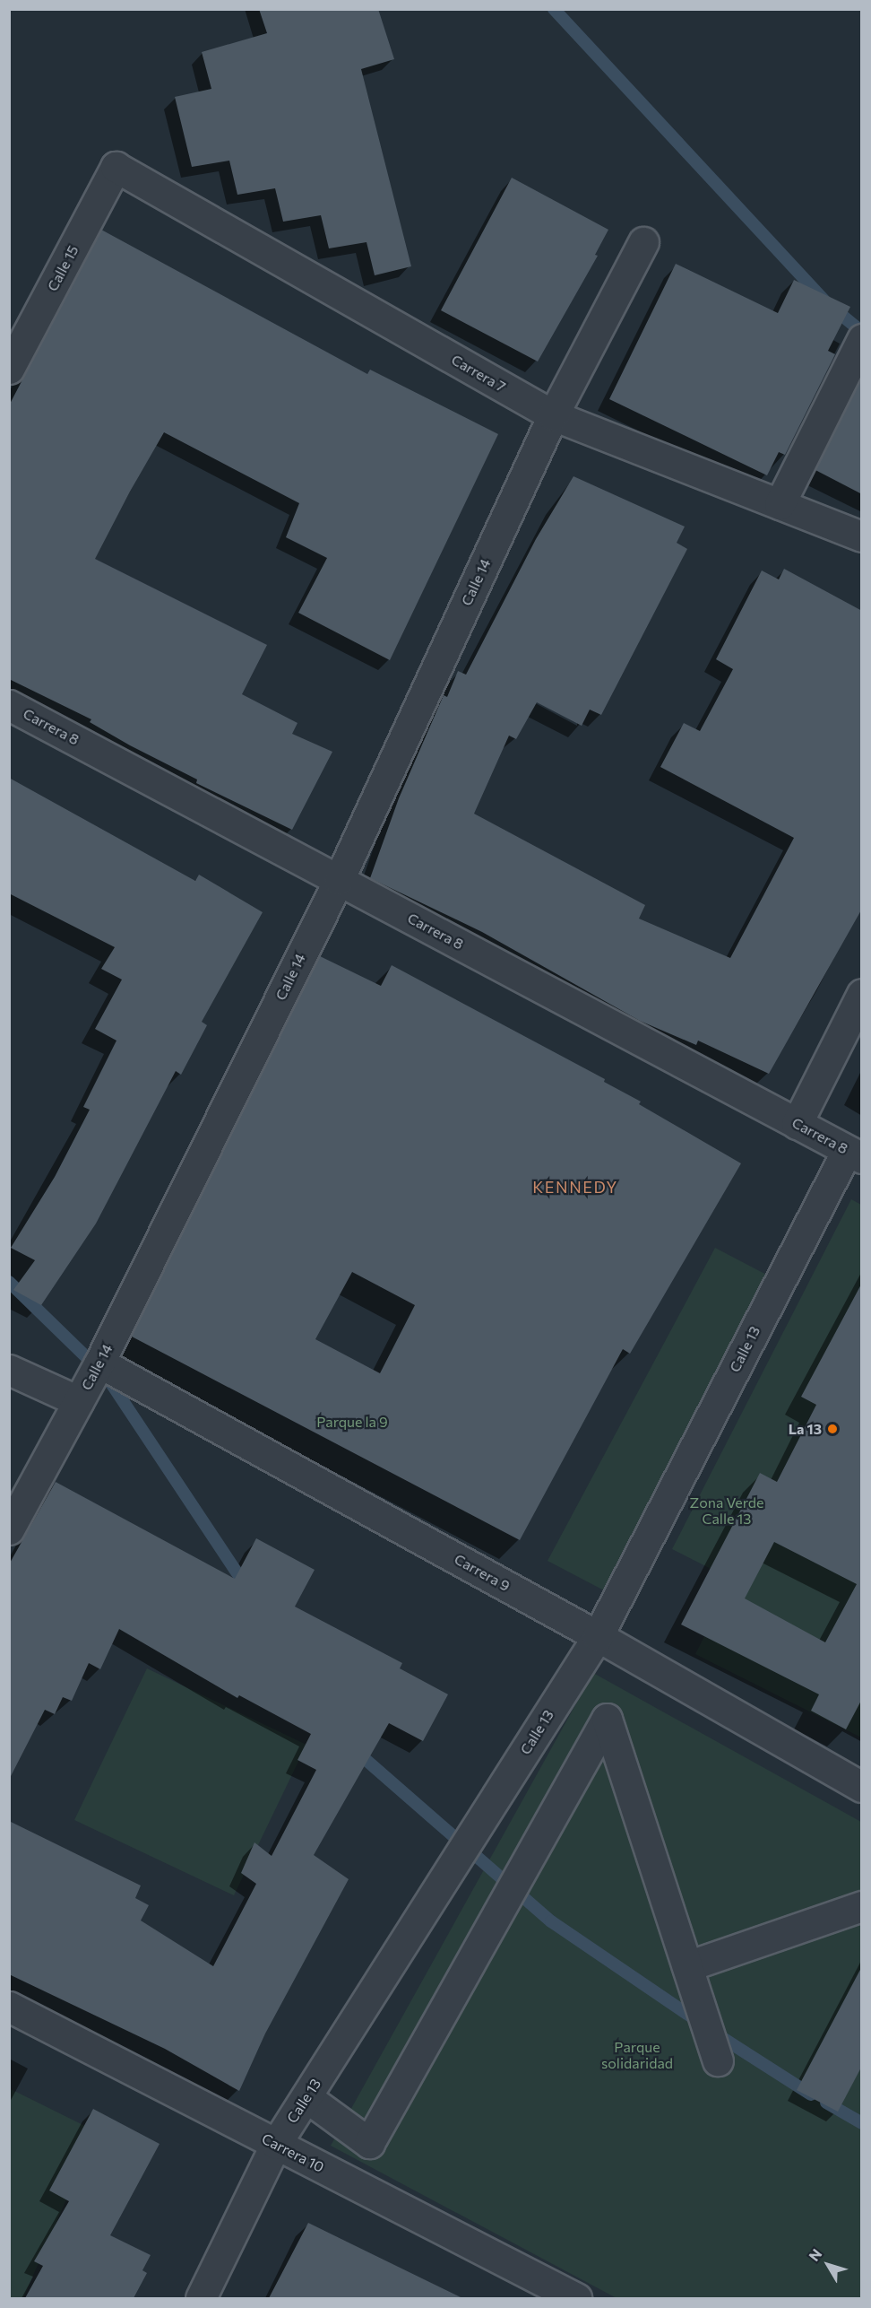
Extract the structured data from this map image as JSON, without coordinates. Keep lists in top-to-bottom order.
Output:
{
  "streets": {
    "street": [
      "Calle 15",
      "Carrera 7",
      "Calle 14",
      "Carrera 8",
      "Calle 13",
      "Carrera 9",
      "Carrera 10"
    ]
  },
  "crossings": [
    ["Calle 15", "Carrera 7"],
    ["Carrera 7", "Calle 14"],
    ["Calle 14", "Carrera 8"],
    ["Calle 14", "Carrera 9"],
    ["Carrera 8", "Calle 13"],
    ["Calle 13", "Carrera 9"],
    ["Calle 13", "Carrera 10"]
  ],
  "districts": ["KENNEDY"],
  "parks": ["Parque la 9", "Zona Verde Calle 13", "Parque solidaridad"],
  "places": ["La 13"],
  "north": "top left"
}
